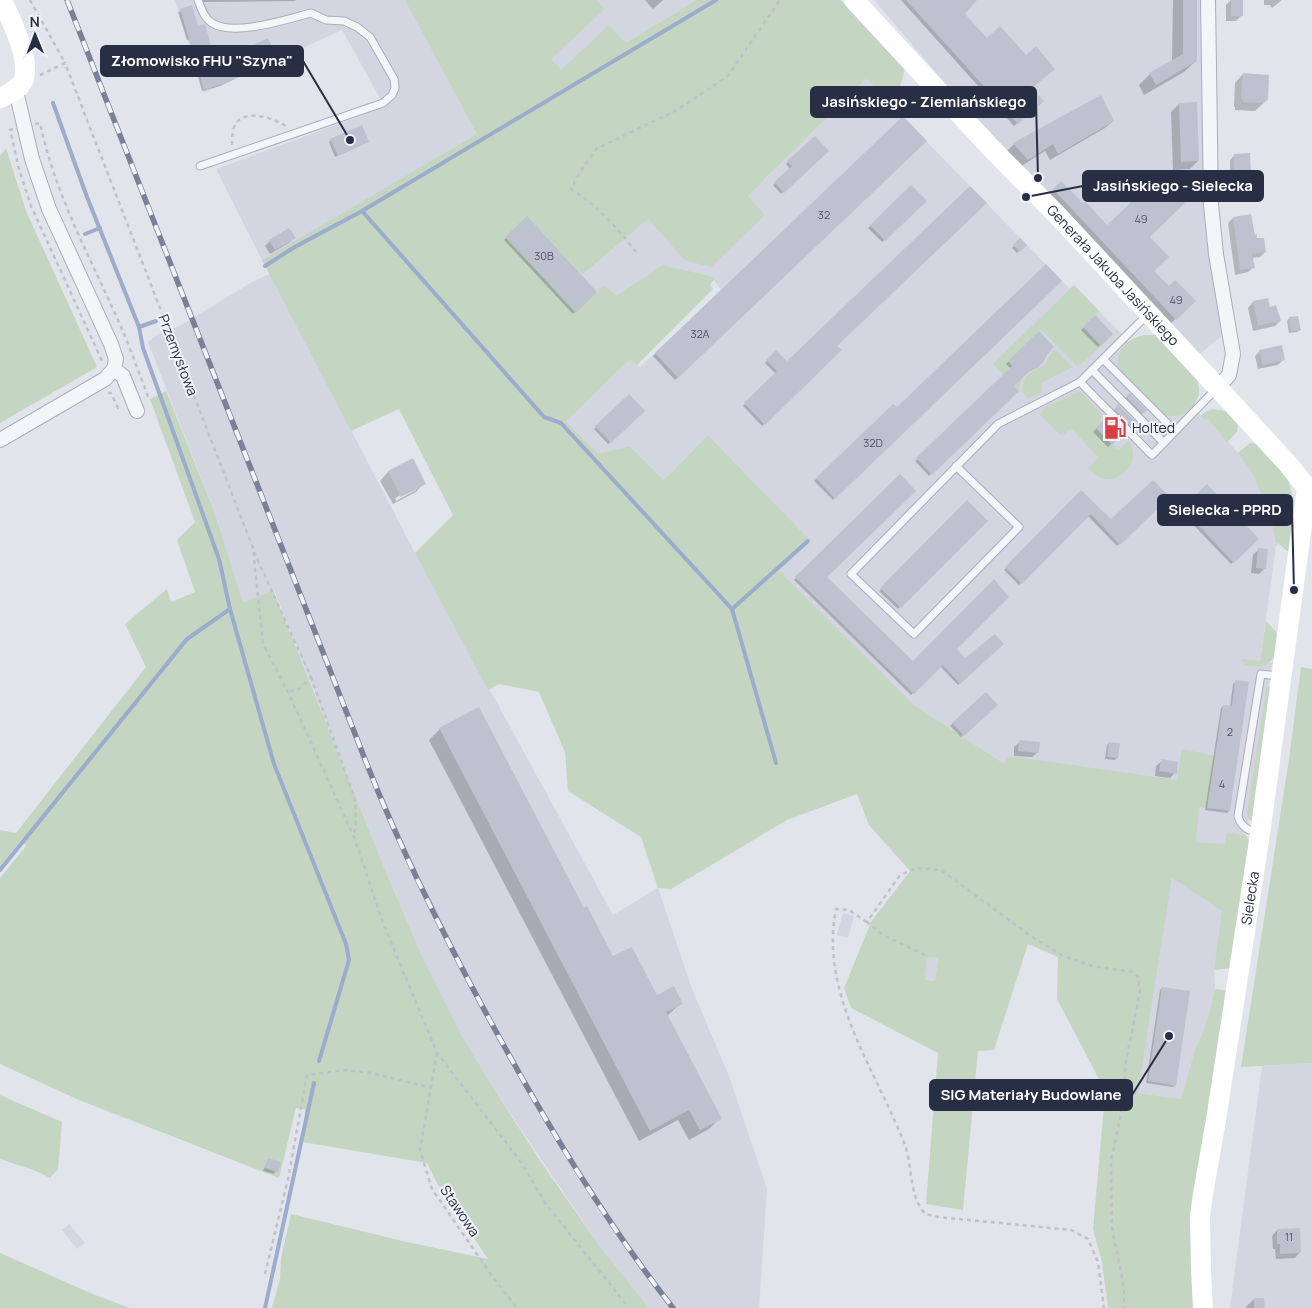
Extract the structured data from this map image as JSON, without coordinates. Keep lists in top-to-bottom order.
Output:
{
  "streets": {
    "street": ["Generała Jakuba Jasińskiego", "Sielecka"],
    "path": ["Przemysłowa", "Stawowa"]
  },
  "crossings": [
    ["Generała Jakuba Jasińskiego", "Sielecka"],
    ["Przemysłowa", "Stawowa"]
  ],
  "places": {
    "other": [
      "Złomowisko FHU \"Szyna\"",
      "Jasińskiego - Ziemiańskiego",
      "Jasińskiego - Sielecka",
      "Sielecka - PPRD",
      "SIG Materiały Budowlane"
    ],
    "fuel station": ["Holted"]
  },
  "house_numbers": [
    "32",
    "49",
    "30B",
    "49",
    "32A",
    "32D",
    "2",
    "4",
    "11"
  ],
  "north": "top"
}
